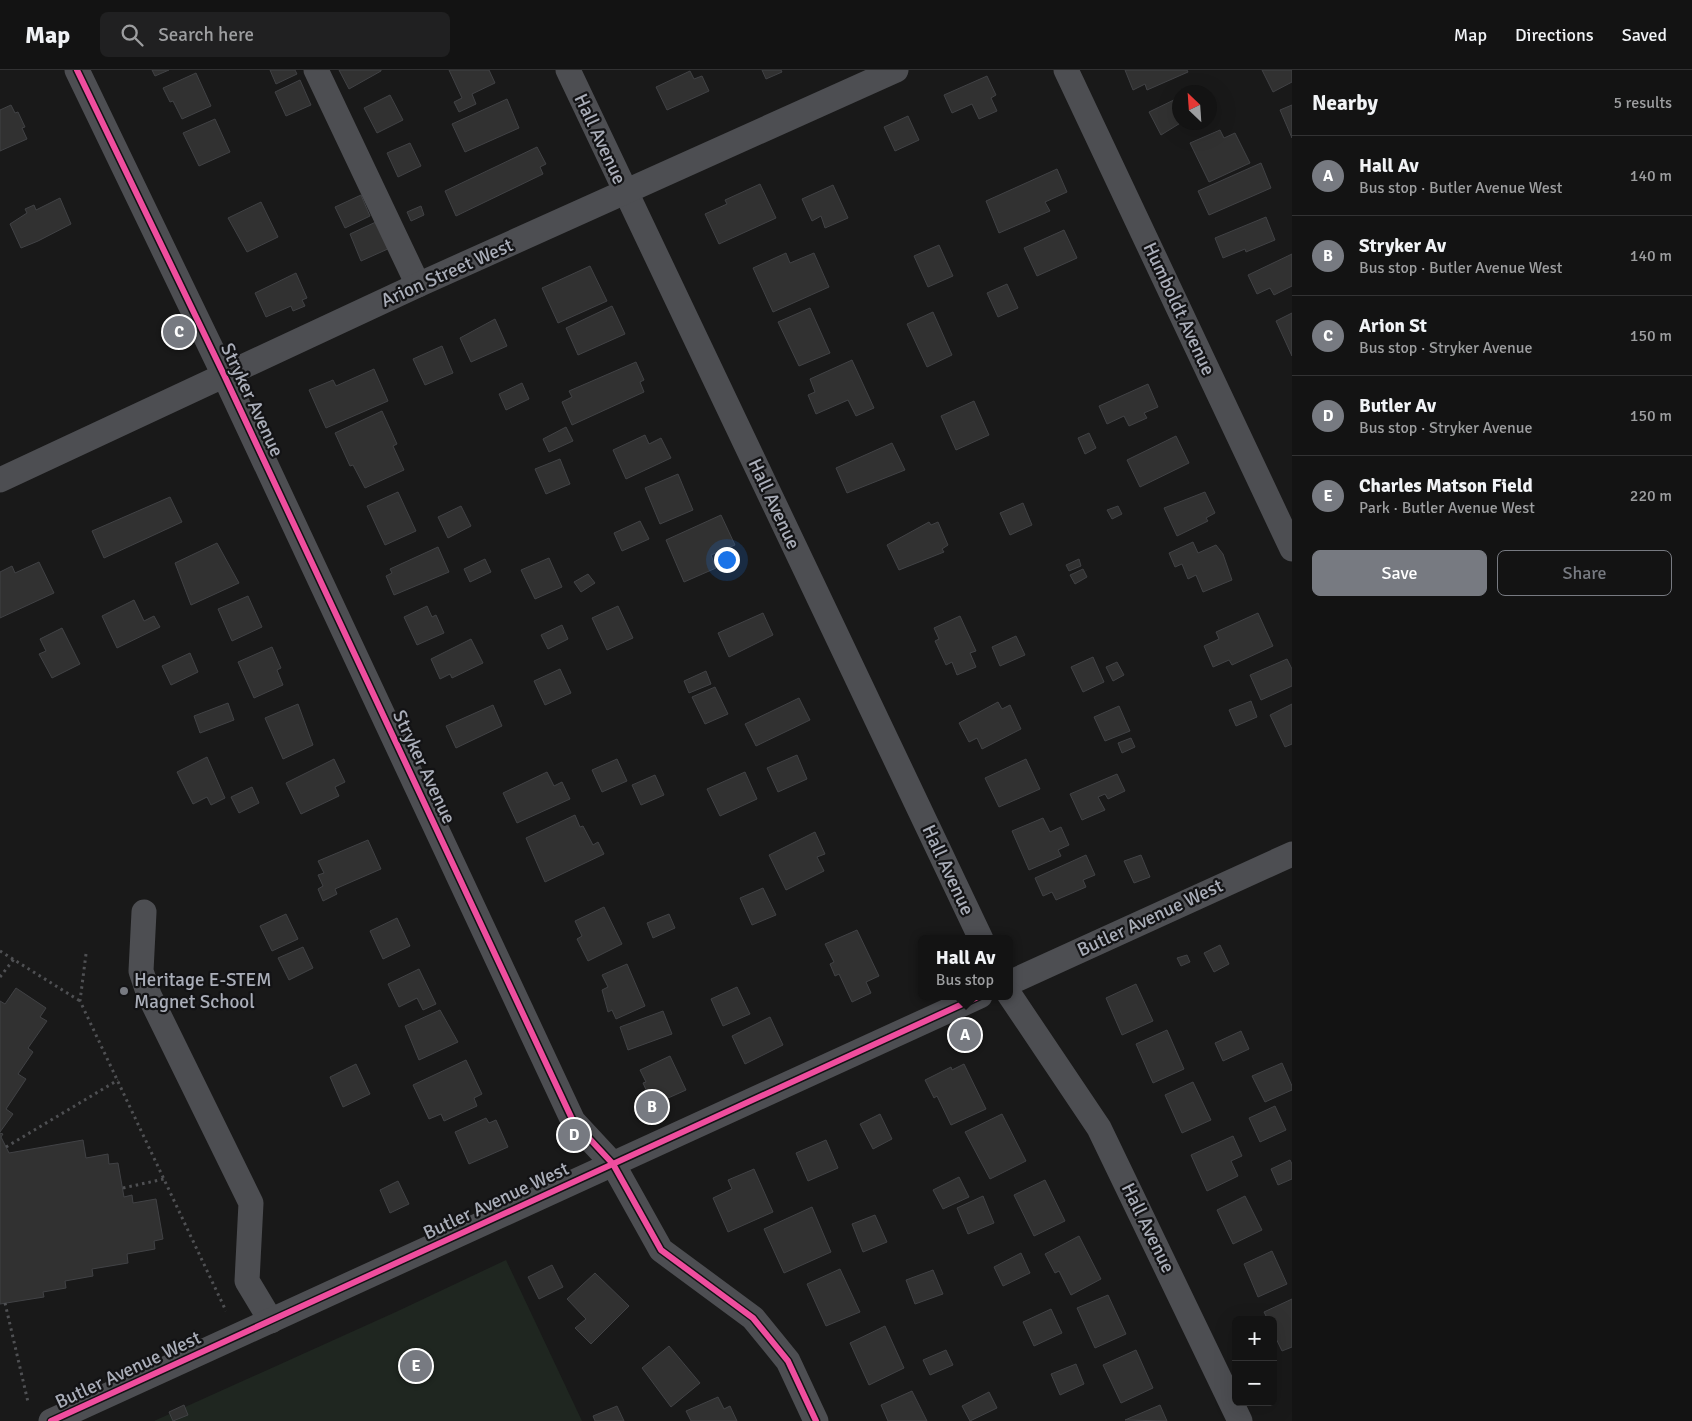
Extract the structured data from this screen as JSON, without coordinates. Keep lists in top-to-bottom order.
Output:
{
  "streets": {
    "street": [
      "Hall Avenue",
      "Arion Street West",
      "Humboldt Avenue",
      "Stryker Avenue",
      "Butler Avenue West"
    ]
  },
  "crossings": [
    ["Hall Avenue", "Arion Street West"],
    ["Arion Street West", "Stryker Avenue"],
    ["Stryker Avenue", "Butler Avenue West"]
  ],
  "places": ["Heritage E-STEM Magnet School"],
  "north": "top left",
  "page": {
    "header": "Map",
    "search": "Search here",
    "nav": ["Map", "Directions", "Saved"],
    "heading": ["Nearby", "5 results"],
    "list": [
      {
        "mark": "A",
        "name": "Hall Av",
        "note": "Bus stop · Butler Avenue West",
        "value": "140 m"
      },
      {
        "mark": "B",
        "name": "Stryker Av",
        "note": "Bus stop · Butler Avenue West",
        "value": "140 m"
      },
      {
        "mark": "C",
        "name": "Arion St",
        "note": "Bus stop · Stryker Avenue",
        "value": "150 m"
      },
      {
        "mark": "D",
        "name": "Butler Av",
        "note": "Bus stop · Stryker Avenue",
        "value": "150 m"
      },
      {
        "mark": "E",
        "name": "Charles Matson Field",
        "note": "Park · Butler Avenue West",
        "value": "220 m"
      }
    ],
    "pins": [
      "C",
      "A",
      "B",
      "D",
      "E"
    ],
    "buttons": ["Save", "Share"],
    "popup": ["Hall Av", "Bus stop"],
    "map_buttons": ["+", "−"]
  }
}
